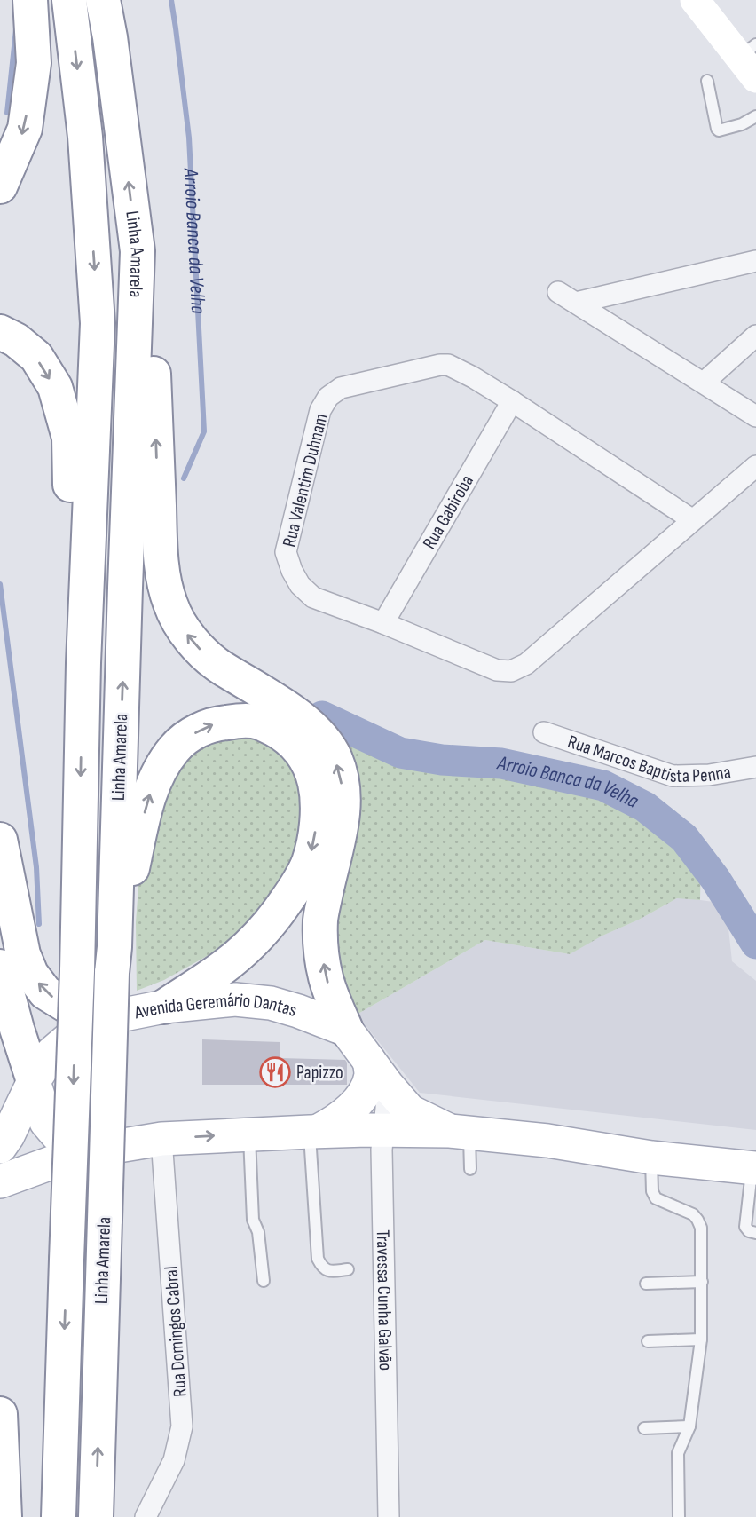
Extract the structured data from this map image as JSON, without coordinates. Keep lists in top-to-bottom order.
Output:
{
  "streets": {
    "highway": ["Linha Amarela"],
    "main road": ["Avenida Geremário Dantas"],
    "street": [
      "Rua Valentim Duhnam",
      "Rua Gabiroba",
      "Rua Marcos Baptista Penna",
      "Travessa Cunha Galvão",
      "Rua Domingos Cabral"
    ]
  },
  "crossings": [
    ["Rua Valentim Duhnam", "Rua Gabiroba"]
  ],
  "water": ["Arroio Banca da Velha"],
  "places": {
    "restaurant": ["Papizzo"]
  }
}
